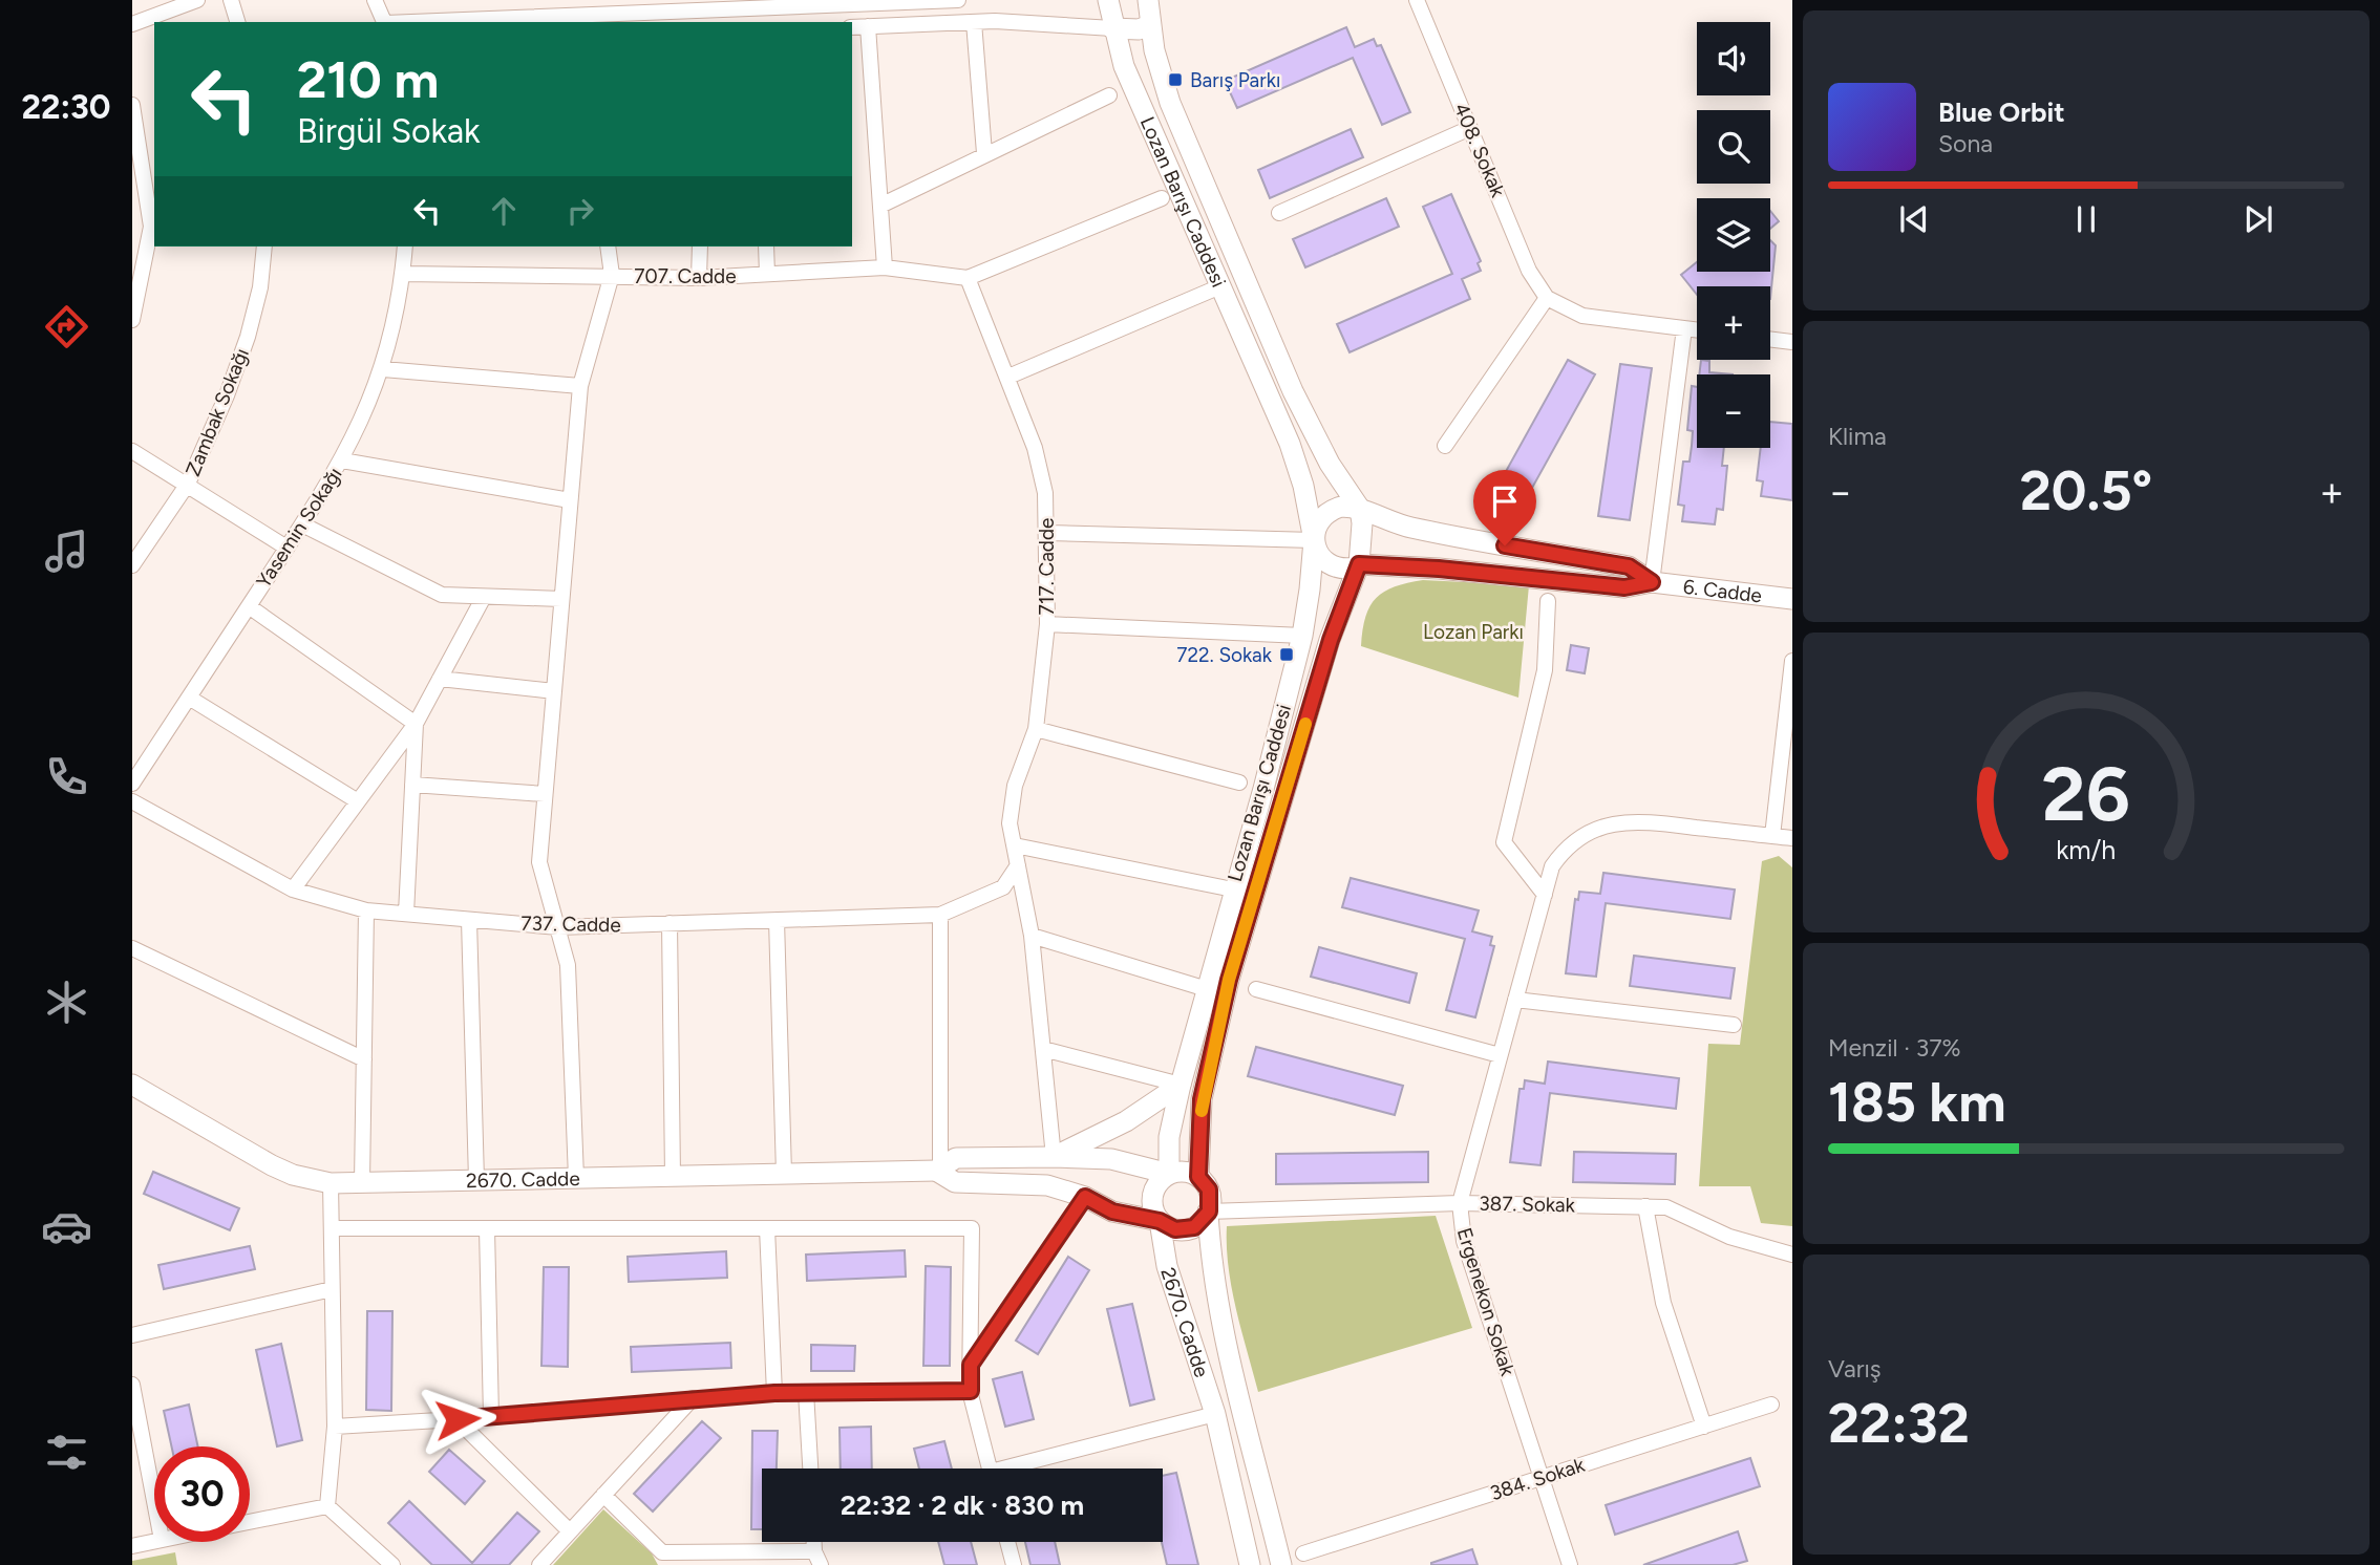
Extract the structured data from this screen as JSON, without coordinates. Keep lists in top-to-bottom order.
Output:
{
  "streets": {
    "main road": ["Lozan Barışı Caddesi", "6. Cadde", "2670. Cadde"],
    "street": [
      "408. Sokak",
      "707. Cadde",
      "Zambak Sokağı",
      "Yasemin Sokağı",
      "717. Cadde",
      "737. Cadde",
      "387. Sokak",
      "Ergenekon Sokak",
      "384. Sokak"
    ]
  },
  "crossings": [
    ["Lozan Barışı Caddesi", "6. Cadde"],
    ["Lozan Barışı Caddesi", "2670. Cadde"],
    ["Lozan Barışı Caddesi", "387. Sokak"],
    ["707. Cadde", "Yasemin Sokağı"],
    ["707. Cadde", "717. Cadde"],
    ["717. Cadde", "737. Cadde"],
    ["717. Cadde", "2670. Cadde"],
    ["2670. Cadde", "387. Sokak"],
    ["387. Sokak", "Ergenekon Sokak"],
    ["Ergenekon Sokak", "384. Sokak"]
  ],
  "parks": ["Lozan Parkı"],
  "places": {
    "transit": ["Barış Parkı", "722. Sokak"]
  },
  "page": {
    "tabs": "22:30",
    "map_buttons": ["+", "−"],
    "turn": ["210 m", "Birgül Sokak"],
    "song": ["Blue Orbit", "Sona"],
    "tile": [
      "Klima",
      ["Menzil · 37%", "185 km"],
      ["Varış", "22:32"]
    ],
    "heat": ["−", "20.5°", "+"],
    "limit": "30",
    "trip": "22:32 · 2 dk · 830 m",
    "gauge": ["26", "km/h"]
  }
}
